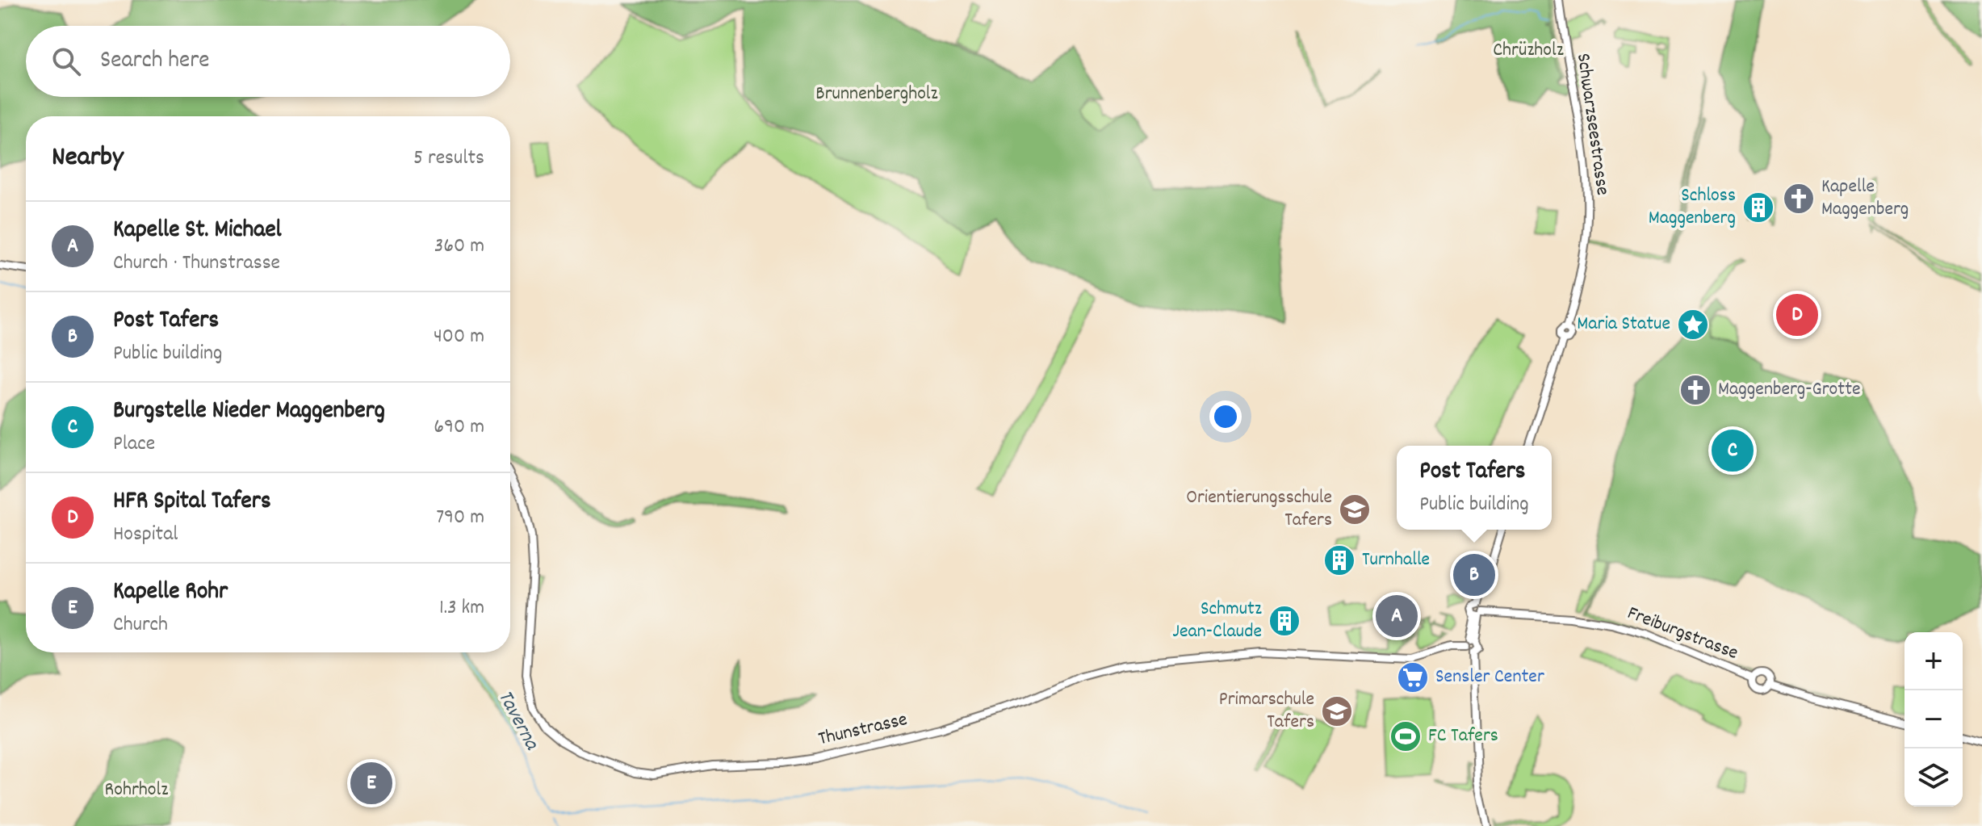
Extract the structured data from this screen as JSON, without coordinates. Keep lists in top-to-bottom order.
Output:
{
  "streets": {
    "main road": ["Schwarzseestrasse", "Freiburgstrasse", "Thunstrasse"]
  },
  "water": ["Taverna"],
  "parks": ["Chrüzholz", "Brunnenbergholz", "Rohrholz"],
  "places": {
    "church": ["Kapelle Maggenberg", "Maggenberg-Grotte"],
    "building": ["Schloss Maggenberg", "Turnhalle", "Schmutz Jean-Claude"],
    "place": ["Maria Statue"],
    "school or university": ["Orientierungsschule Tafers", "Primarschule Tafers"],
    "supermarket": ["Sensler Center"],
    "sports": ["FC Tafers"]
  },
  "page": {
    "search": "Search here",
    "heading": ["Nearby", "5 results"],
    "list": [
      {
        "mark": "A",
        "name": "Kapelle St. Michael",
        "note": "Church · Thunstrasse",
        "value": "360 m"
      },
      {
        "mark": "B",
        "name": "Post Tafers",
        "note": "Public building",
        "value": "400 m"
      },
      {
        "mark": "C",
        "name": "Burgstelle Nieder Maggenberg",
        "note": "Place",
        "value": "690 m"
      },
      {
        "mark": "D",
        "name": "HFR Spital Tafers",
        "note": "Hospital",
        "value": "790 m"
      },
      {
        "mark": "E",
        "name": "Kapelle Rohr",
        "note": "Church",
        "value": "1.3 km"
      }
    ],
    "pins": [
      "D",
      "C",
      "B",
      "A",
      "E"
    ],
    "popup": ["Post Tafers", "Public building"],
    "map_buttons": ["+", "−"]
  }
}
